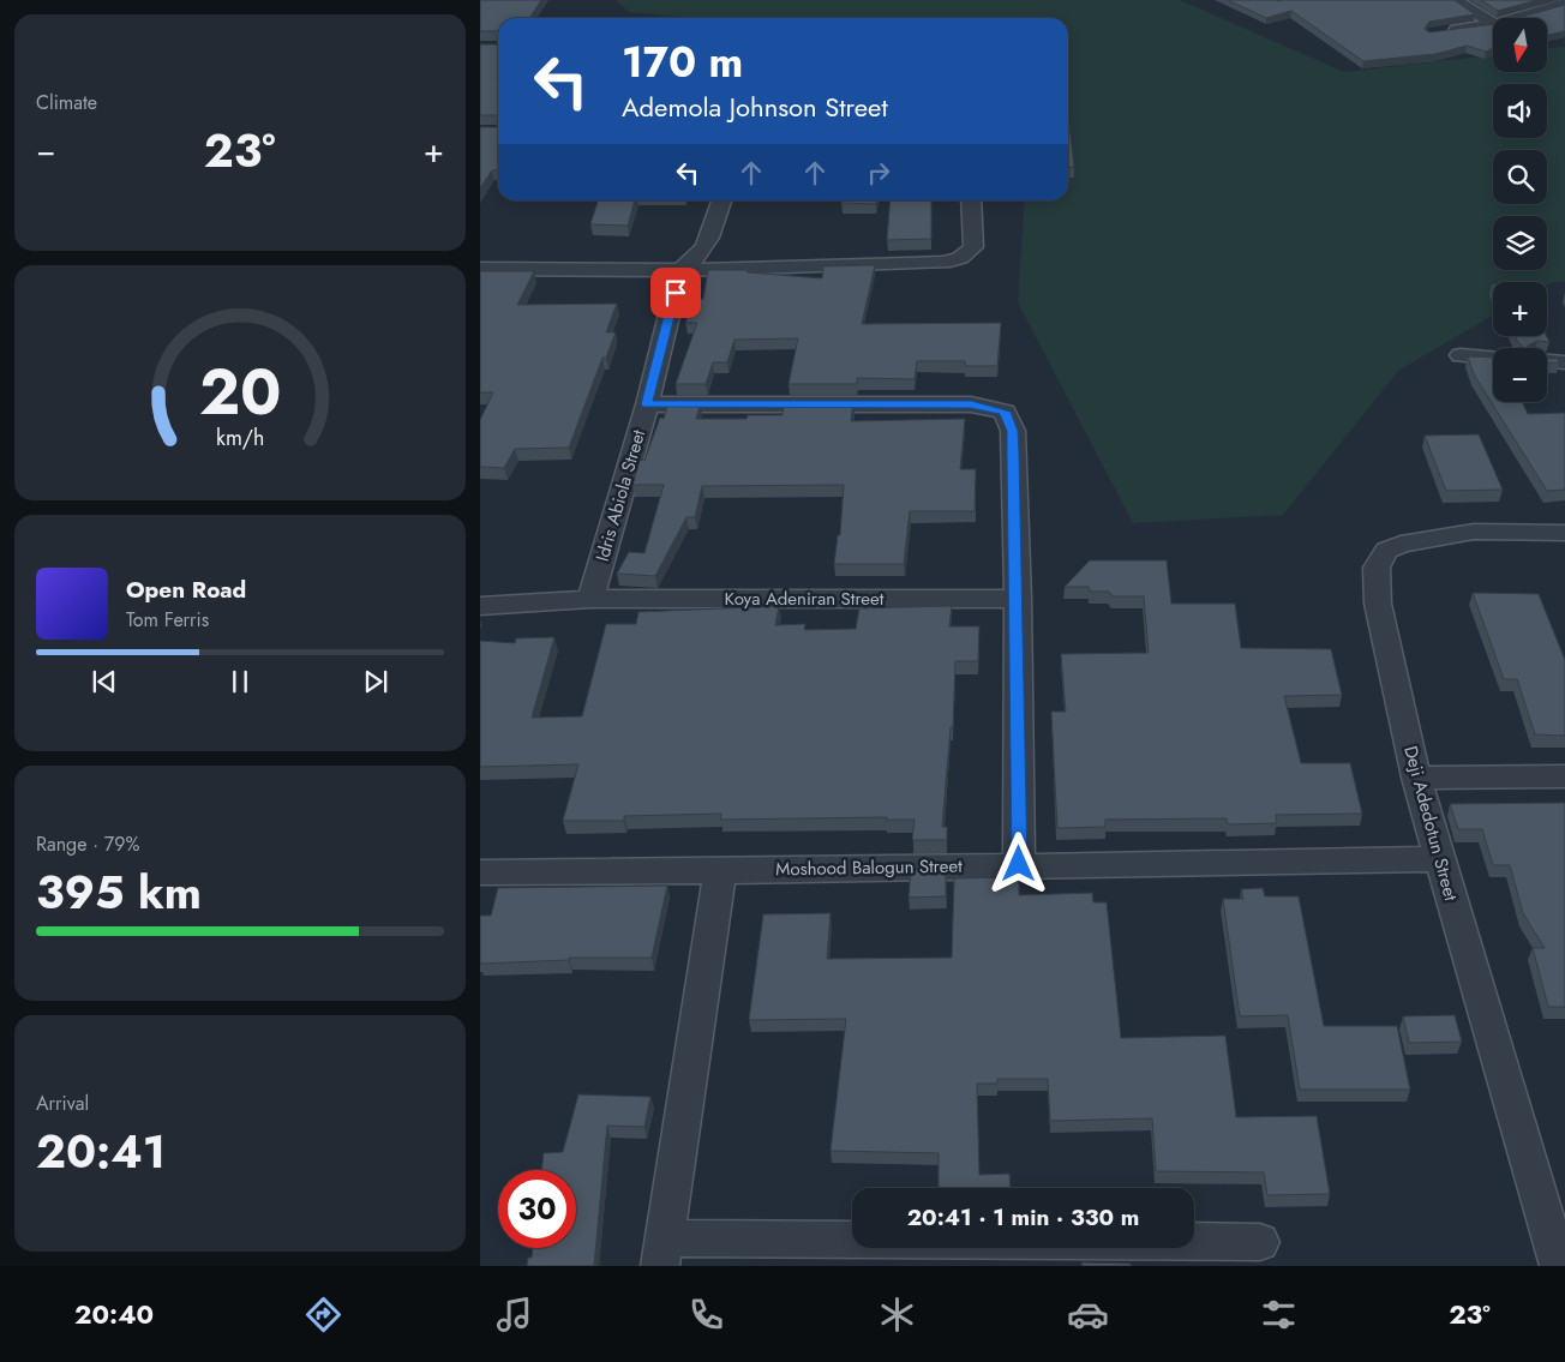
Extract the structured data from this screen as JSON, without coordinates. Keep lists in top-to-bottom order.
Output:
{
  "streets": {
    "street": [
      "Idris Abiola Street",
      "Koya Adeniran Street",
      "Deji Adedotun Street",
      "Moshood Balogun Street"
    ]
  },
  "crossings": [
    ["Idris Abiola Street", "Koya Adeniran Street"],
    ["Deji Adedotun Street", "Moshood Balogun Street"]
  ],
  "north": "bottom",
  "page": {
    "tile": [
      "Climate",
      ["Range · 79%", "395 km"],
      ["Arrival", "20:41"]
    ],
    "map_buttons": ["+", "−"],
    "turn": ["170 m", "Ademola Johnson Street"],
    "heat": ["−", "23°", "+"],
    "song": ["Open Road", "Tom Ferris"],
    "limit": "30",
    "trip": "20:41 · 1 min · 330 m",
    "tabs": ["20:40", "23°"],
    "gauge": ["20", "km/h"]
  }
}
